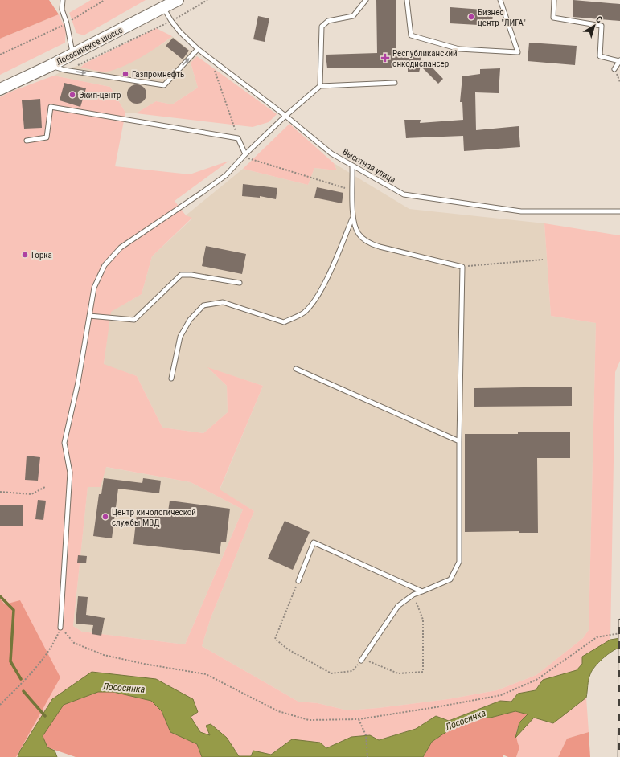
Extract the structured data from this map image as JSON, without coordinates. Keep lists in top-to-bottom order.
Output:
{
  "streets": {
    "main road": ["Лососинское шоссе"],
    "lane": ["Высотная улица"]
  },
  "crossings": [
    ["Лососинское шоссе", "Высотная улица"]
  ],
  "water": ["Лососинка"],
  "places": {
    "other": [
      "Бизнес центр \"ЛИГА\"",
      "Газпромнефть",
      "Экип-центр",
      "Горка",
      "Центр кинологической службы МВД"
    ],
    "health": ["Республиканский онкодиспансер"]
  },
  "north": "top right"
}
